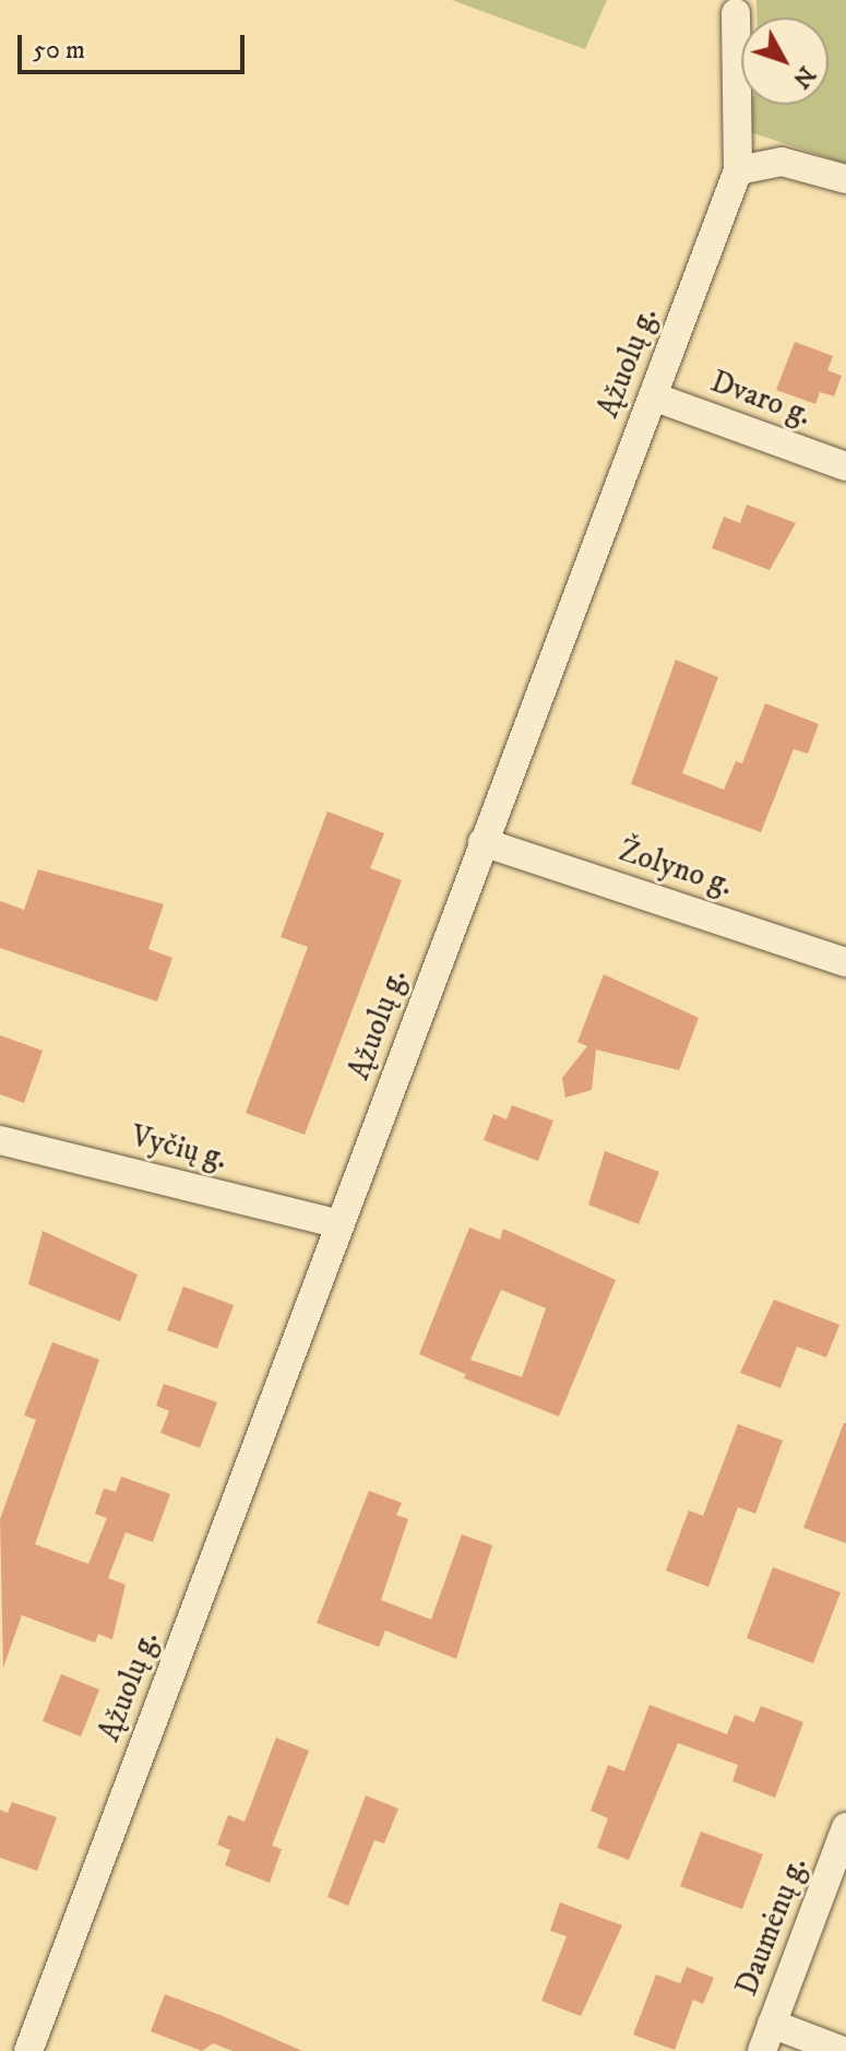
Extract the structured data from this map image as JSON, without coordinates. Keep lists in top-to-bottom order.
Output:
{
  "streets": {
    "street": [
      "Ąžuolų g.",
      "Dvaro g.",
      "Žolyno g.",
      "Vyčių g.",
      "Daumėnų g."
    ]
  },
  "crossings": [
    ["Ąžuolų g.", "Dvaro g."],
    ["Ąžuolų g.", "Žolyno g."],
    ["Ąžuolų g.", "Vyčių g."]
  ],
  "scale_bar": "50 m",
  "north": "bottom right"
}
